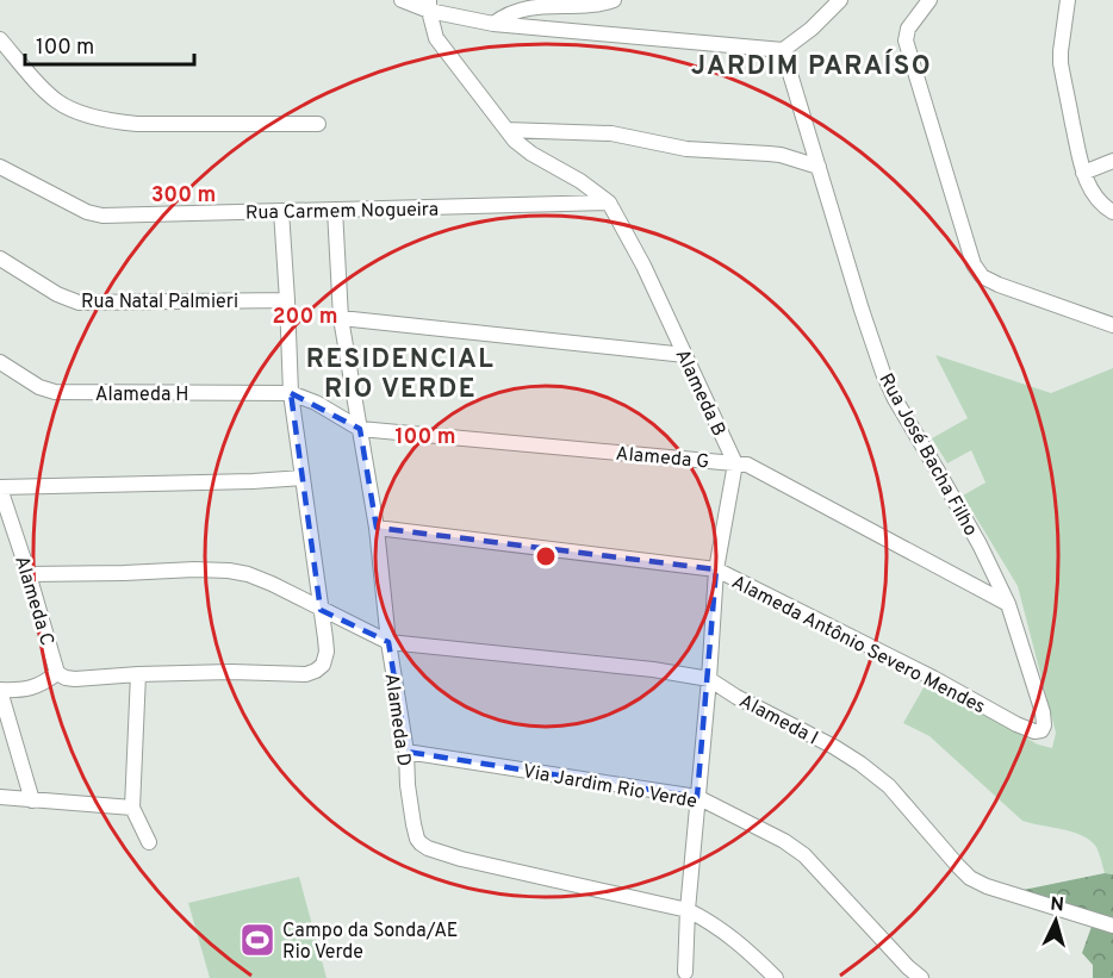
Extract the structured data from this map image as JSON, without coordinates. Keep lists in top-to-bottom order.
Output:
{
  "streets": {
    "street": [
      "Rua Carmem Nogueira",
      "Rua Natal Palmieri",
      "Alameda B",
      "Alameda H",
      "Rua José Bacha Filho",
      "Alameda G",
      "Alameda C",
      "Alameda Antônio Severo Mendes",
      "Alameda I",
      "Alameda D",
      "Via Jardim Rio Verde"
    ]
  },
  "crossings": [
    ["Rua Carmem Nogueira", "Alameda B"],
    ["Rua Carmem Nogueira", "Alameda D"],
    ["Alameda B", "Alameda G"],
    ["Alameda H", "Alameda G"],
    ["Rua José Bacha Filho", "Alameda G"],
    ["Rua José Bacha Filho", "Alameda Antônio Severo Mendes"],
    ["Alameda G", "Alameda D"],
    ["Alameda C", "Alameda I"],
    ["Alameda Antônio Severo Mendes", "Alameda D"],
    ["Alameda I", "Alameda D"],
    ["Alameda D", "Via Jardim Rio Verde"]
  ],
  "districts": ["JARDIM PARAÍSO", "RESIDENCIAL RIO VERDE"],
  "places": {
    "sports": ["Campo da Sonda/AE Rio Verde"]
  },
  "scale_bar": "100 m",
  "north": "top",
  "rings": ["300 m", "200 m", "100 m"]
}
